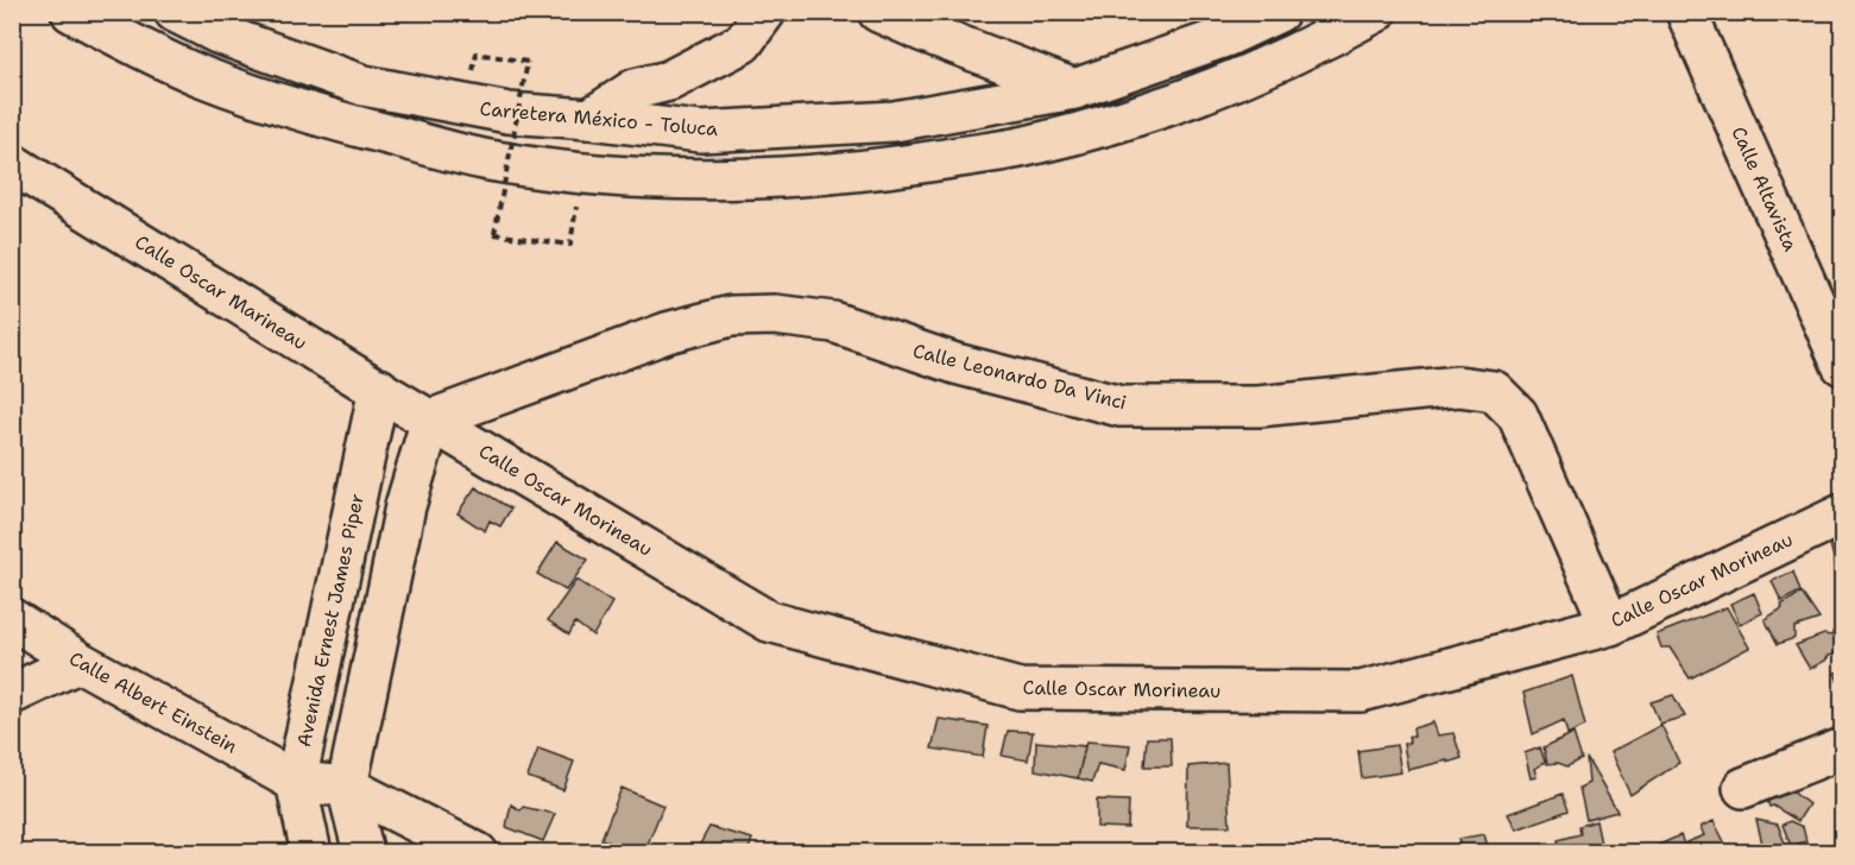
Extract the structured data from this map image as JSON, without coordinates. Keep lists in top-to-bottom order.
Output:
{
  "streets": {
    "street": [
      "Carretera México - Toluca",
      "Calle Altavista",
      "Calle Oscar Marineau",
      "Calle Leonardo Da Vinci",
      "Calle Oscar Morineau",
      "Avenida Ernest James Piper",
      "Calle Albert Einstein"
    ]
  },
  "crossings": [
    ["Calle Oscar Marineau", "Calle Leonardo Da Vinci"],
    ["Calle Oscar Marineau", "Calle Oscar Morineau"],
    ["Calle Oscar Marineau", "Avenida Ernest James Piper"],
    ["Calle Leonardo Da Vinci", "Calle Oscar Morineau"],
    ["Avenida Ernest James Piper", "Calle Albert Einstein"]
  ]
}
